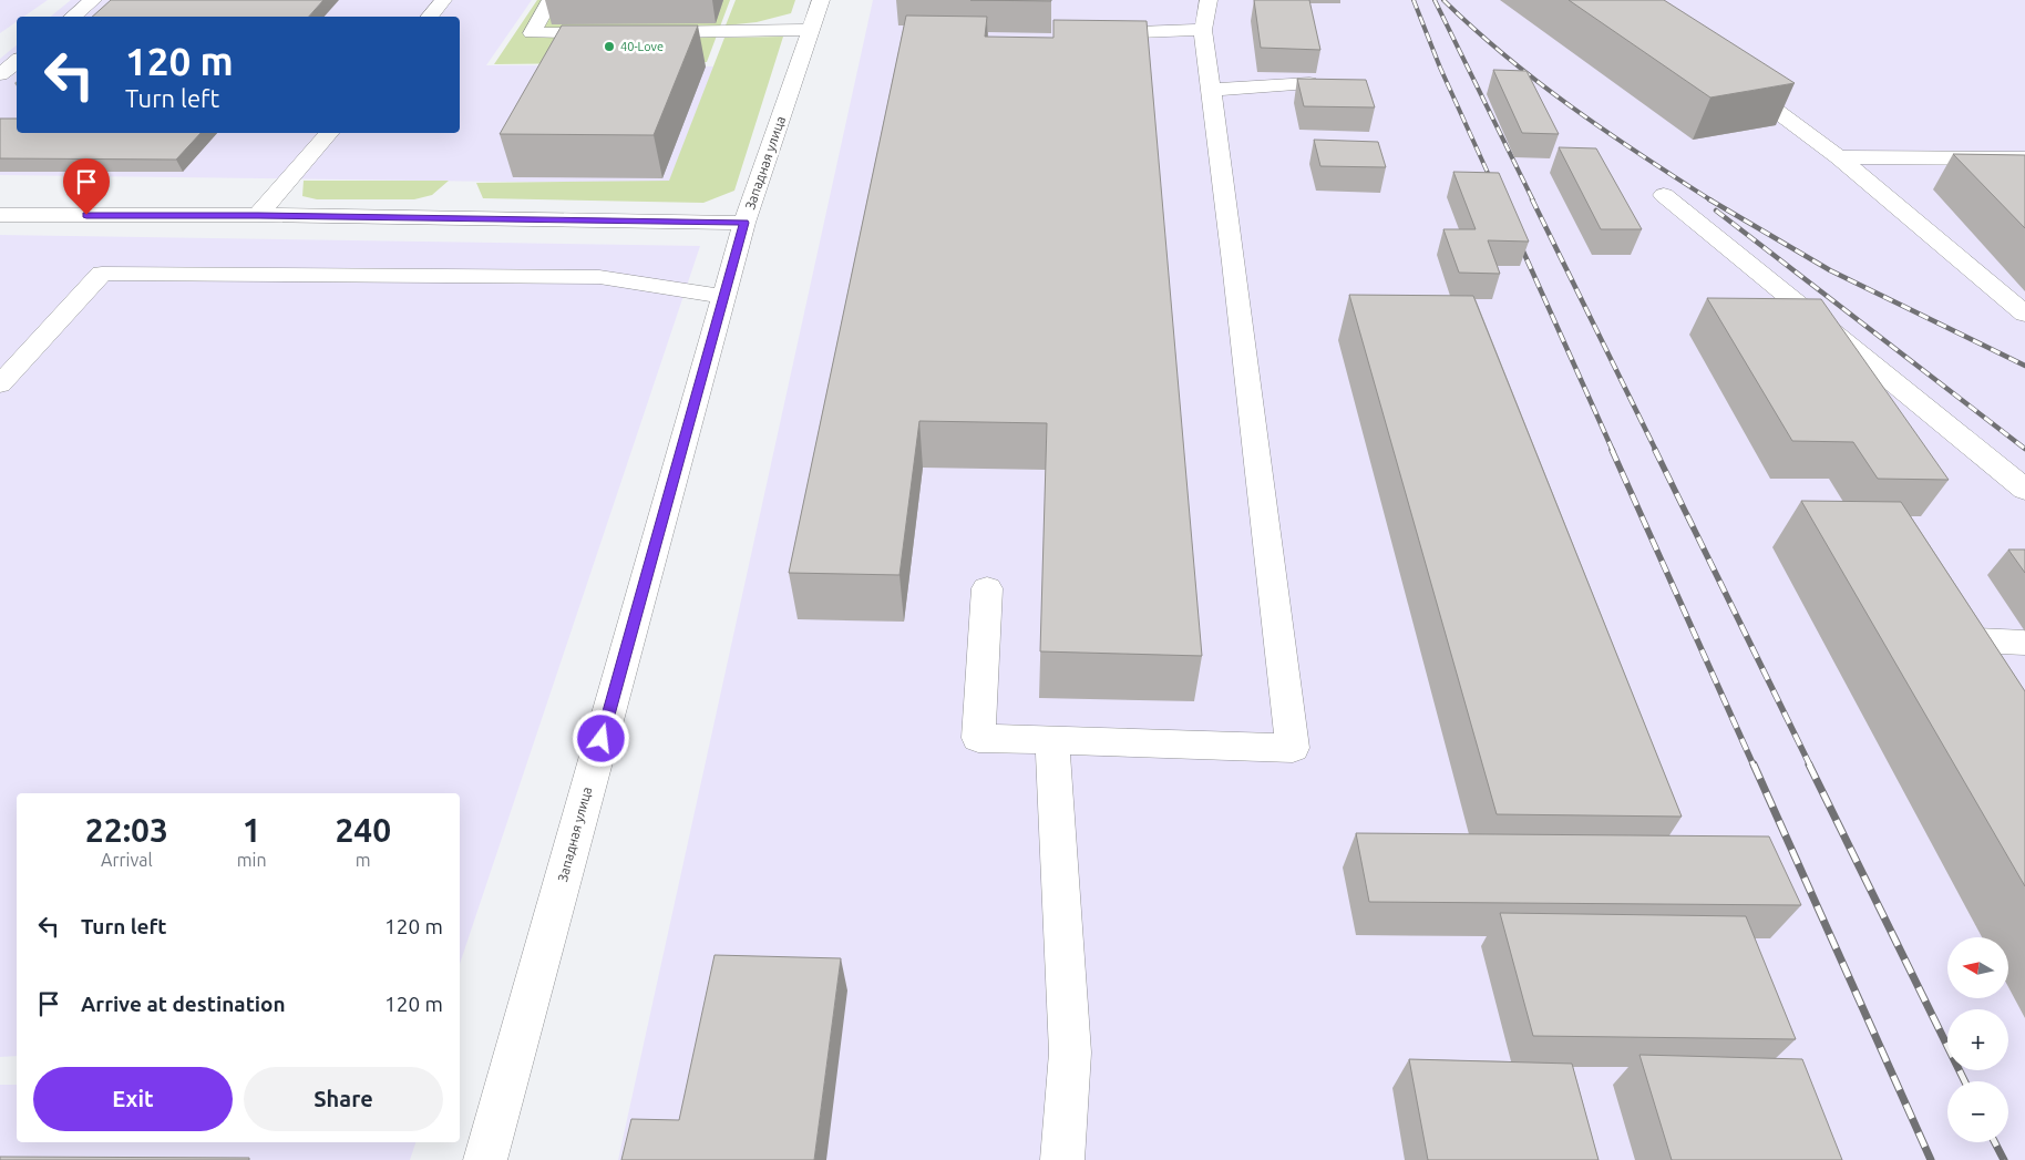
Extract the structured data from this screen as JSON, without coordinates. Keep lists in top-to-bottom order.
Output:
{
  "streets": {
    "street": ["Западная улица"]
  },
  "places": ["40-Love"],
  "north": "left",
  "page": {
    "turn": ["120 m", "Turn left"],
    "eta": [
      "22:03",
      "Arrival",
      "1",
      "min",
      "240",
      "m"
    ],
    "list": [
      {
        "name": "Turn left",
        "value": "120 m"
      },
      {
        "name": "Arrive at destination",
        "value": "120 m"
      }
    ],
    "map_buttons": ["+", "−"],
    "buttons": ["Exit", "Share"]
  }
}
